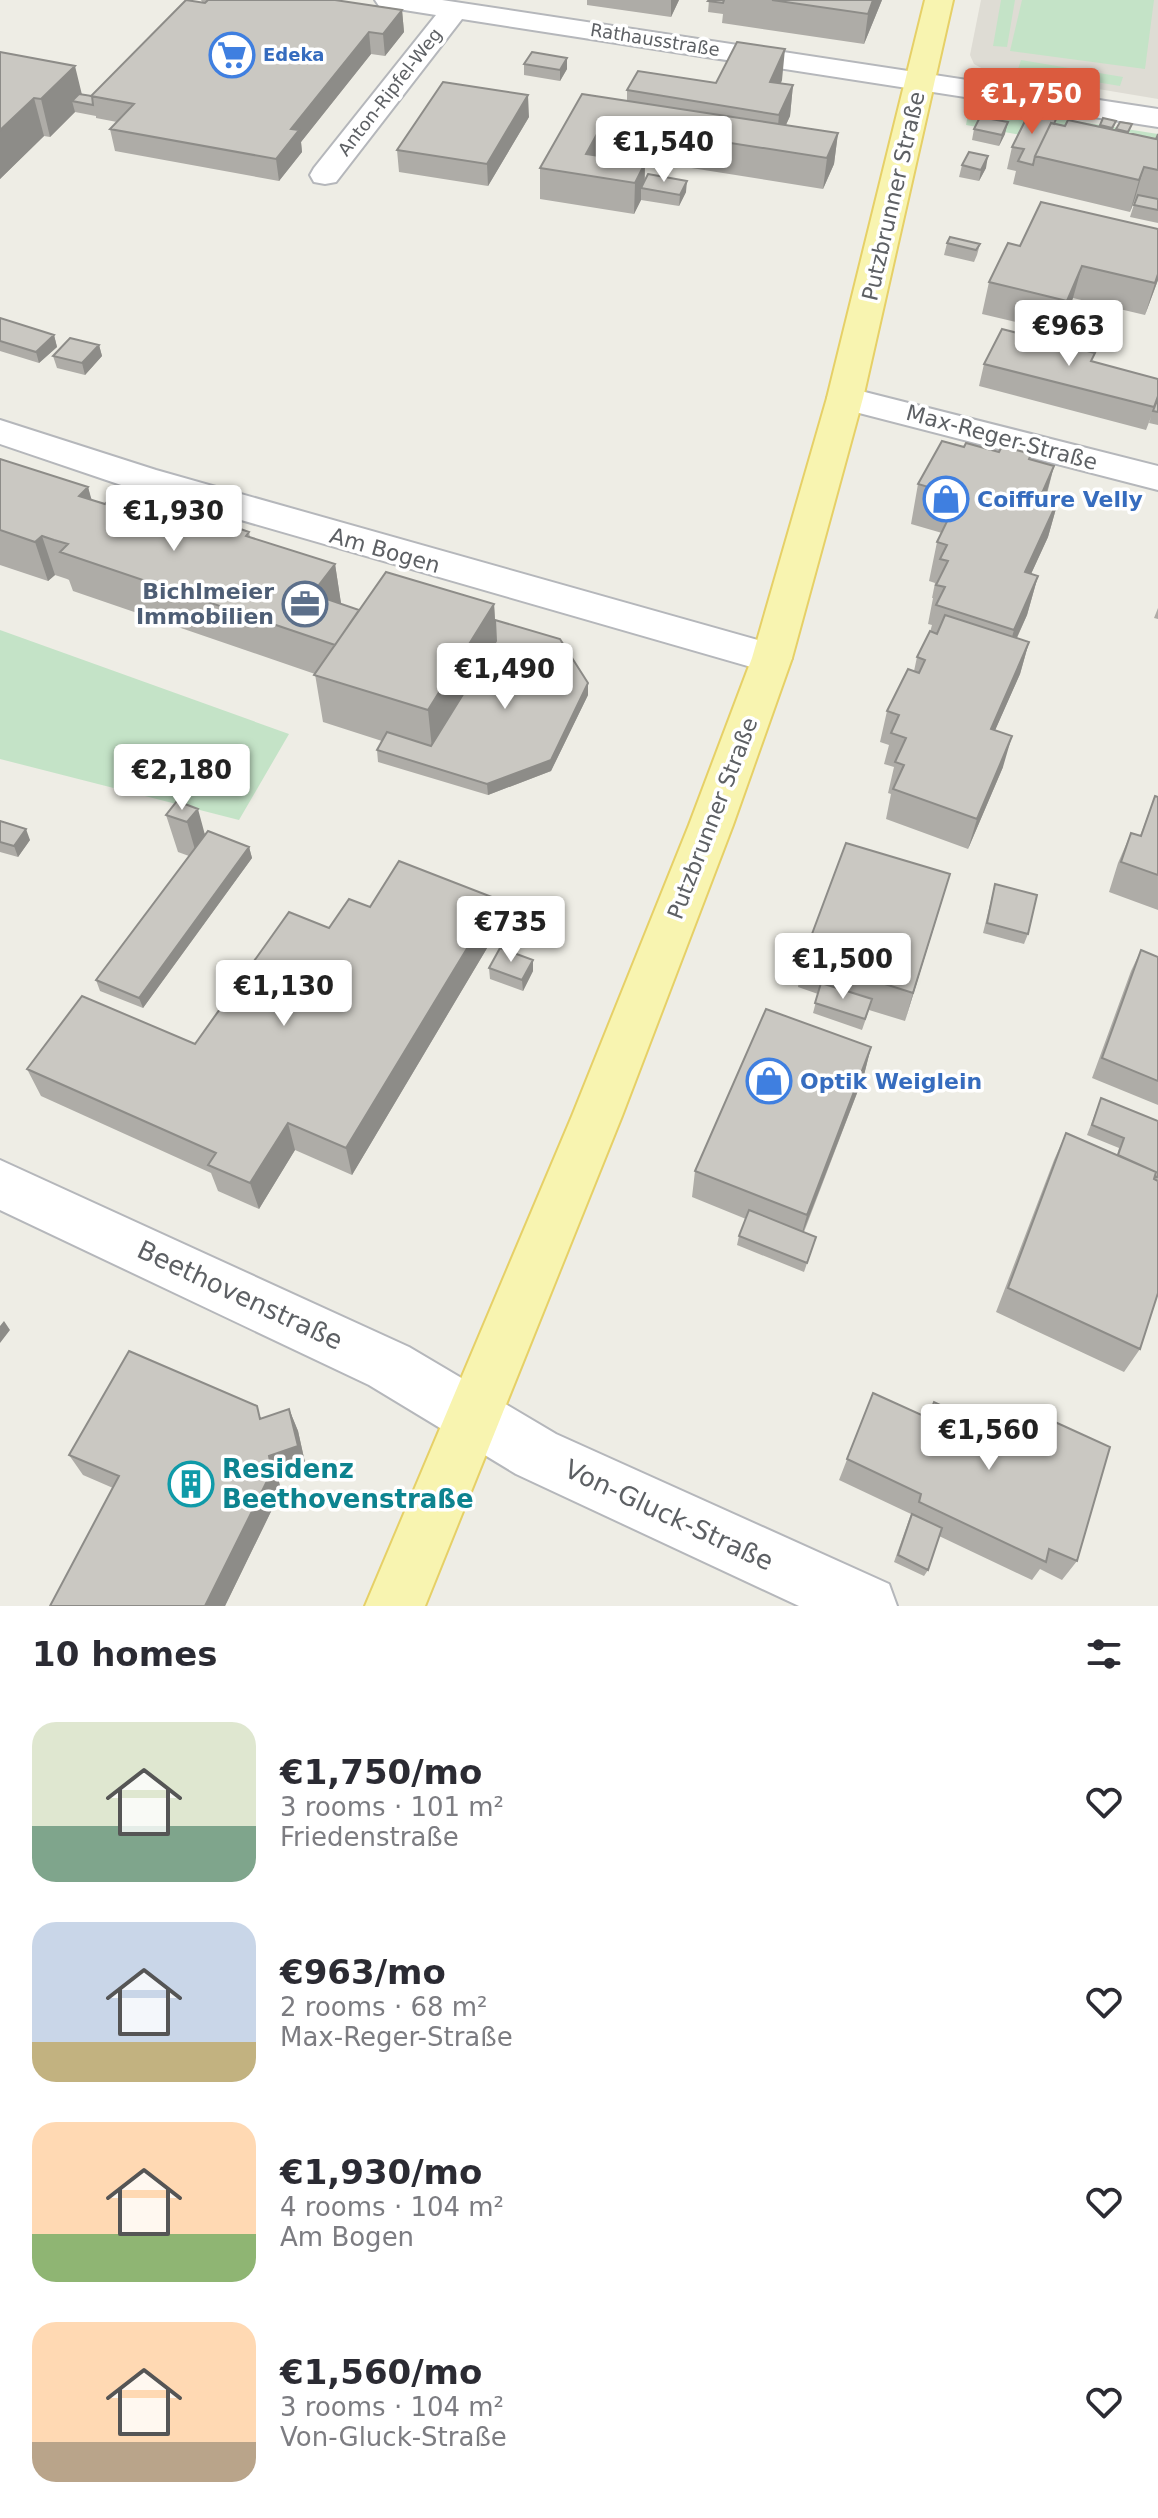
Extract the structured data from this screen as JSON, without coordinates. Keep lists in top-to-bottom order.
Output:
{
  "streets": {
    "main road": ["Putzbrunner Straße"],
    "street": [
      "Rathausstraße",
      "Anton-Ripfel-Weg",
      "Max-Reger-Straße",
      "Am Bogen",
      "Beethovenstraße",
      "Von-Gluck-Straße"
    ]
  },
  "crossings": [
    ["Rathausstraße", "Anton-Ripfel-Weg"],
    ["Rathausstraße", "Putzbrunner Straße"],
    ["Putzbrunner Straße", "Max-Reger-Straße"],
    ["Putzbrunner Straße", "Am Bogen"],
    ["Putzbrunner Straße", "Beethovenstraße"],
    ["Putzbrunner Straße", "Von-Gluck-Straße"],
    ["Beethovenstraße", "Von-Gluck-Straße"]
  ],
  "places": {
    "supermarket": ["Edeka"],
    "shop": ["Coiffure Velly", "Optik Weiglein"],
    "office": ["Bichlmeier Immobilien"],
    "building": ["Residenz Beethovenstraße"]
  },
  "page": {
    "price": [
      "€1,750",
      "€1,540",
      "€963",
      "€1,930",
      "€1,490",
      "€2,180",
      "€735",
      "€1,500",
      "€1,130",
      "€1,560"
    ],
    "heading": "10 homes",
    "list": [
      {
        "name": "€1,750/mo",
        "note": "3 rooms · 101 m² · Friedenstraße"
      },
      {
        "name": "€963/mo",
        "note": "2 rooms · 68 m² · Max-Reger-Straße"
      },
      {
        "name": "€1,930/mo",
        "note": "4 rooms · 104 m² · Am Bogen"
      },
      {
        "name": "€1,560/mo",
        "note": "3 rooms · 104 m² · Von-Gluck-Straße"
      }
    ]
  }
}
